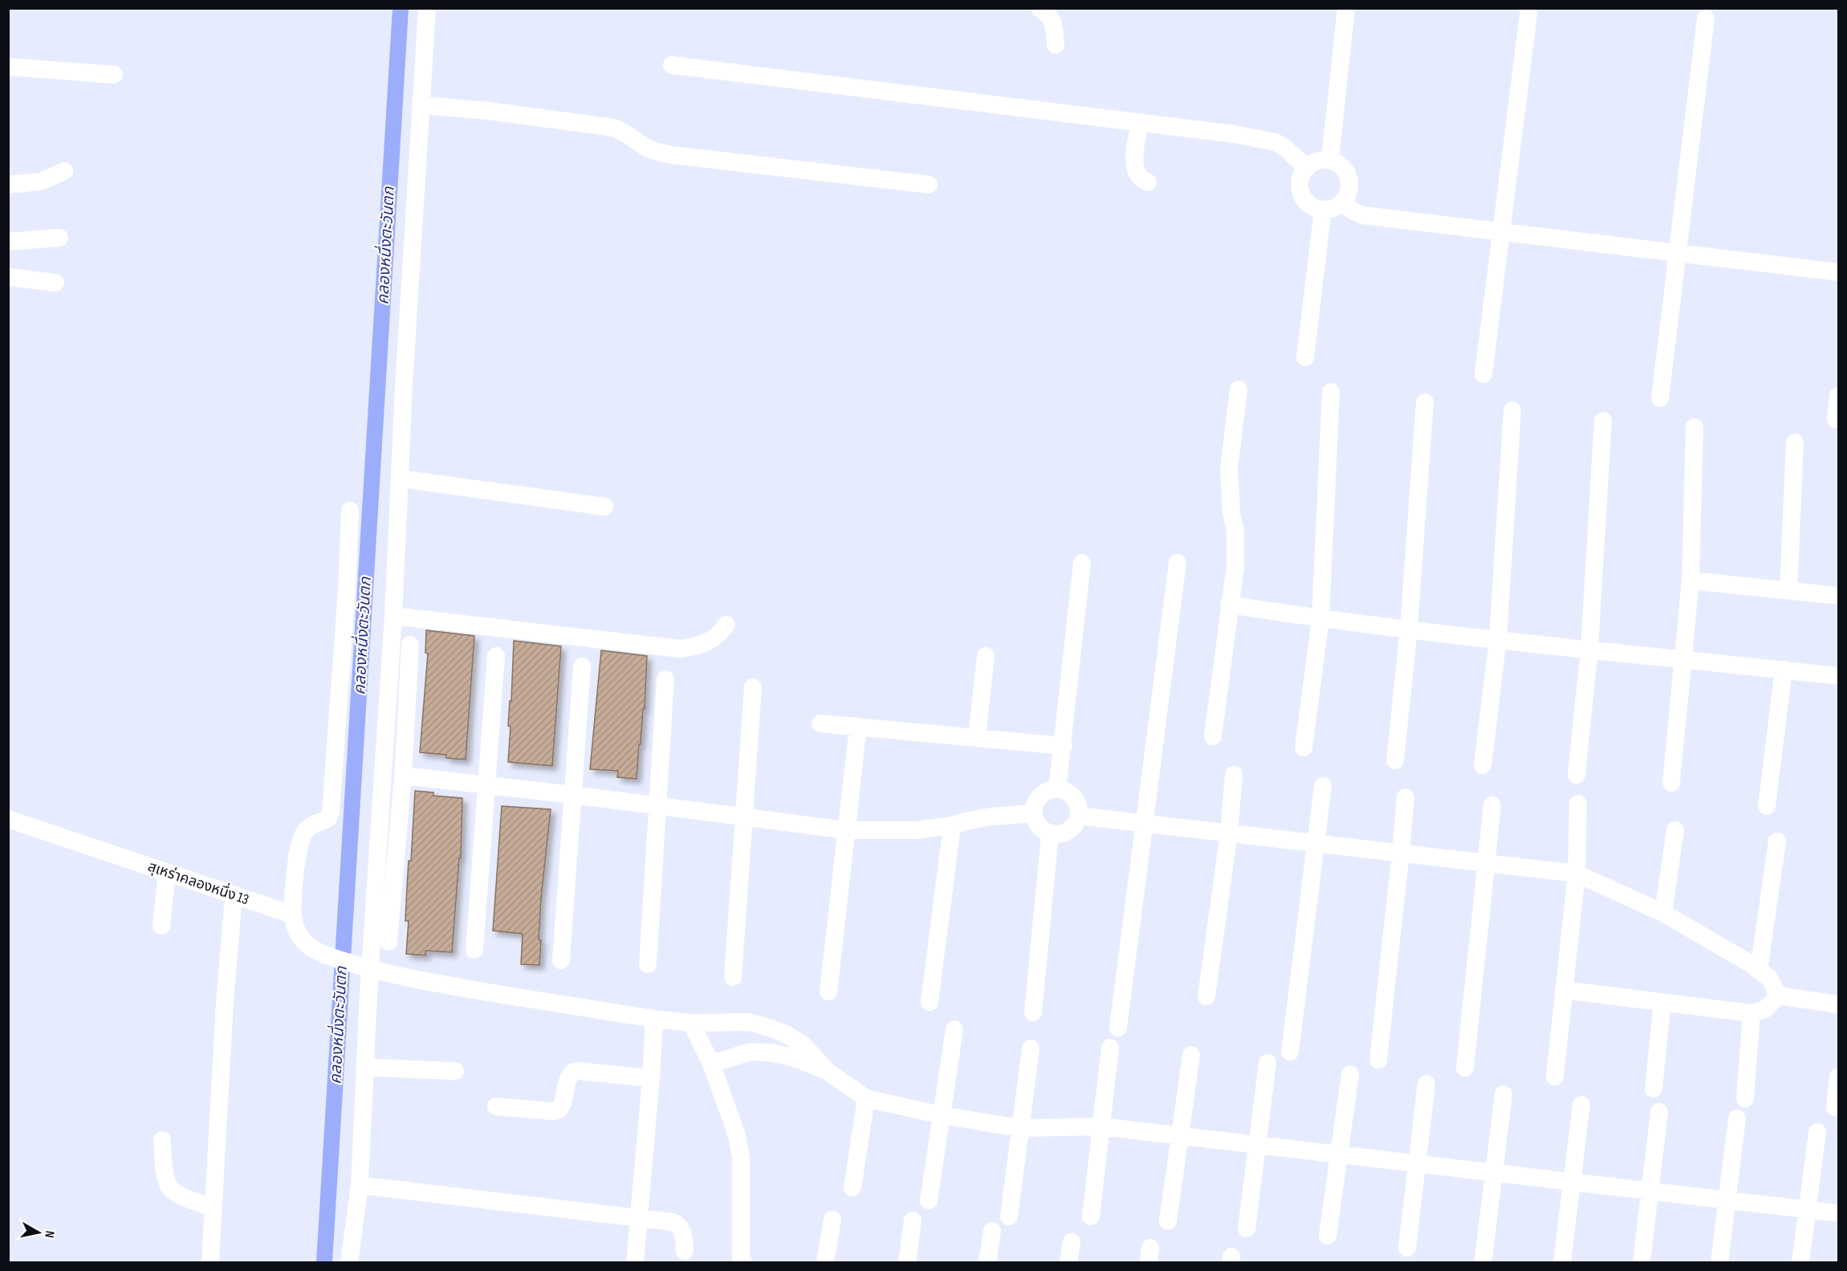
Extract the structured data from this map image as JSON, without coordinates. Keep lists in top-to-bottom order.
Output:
{
  "streets": {
    "street": ["สุเหร่าคลองหนึ่ง 13"]
  },
  "water": ["คลองหนึ่งตะวันตก"],
  "north": "right"
}
